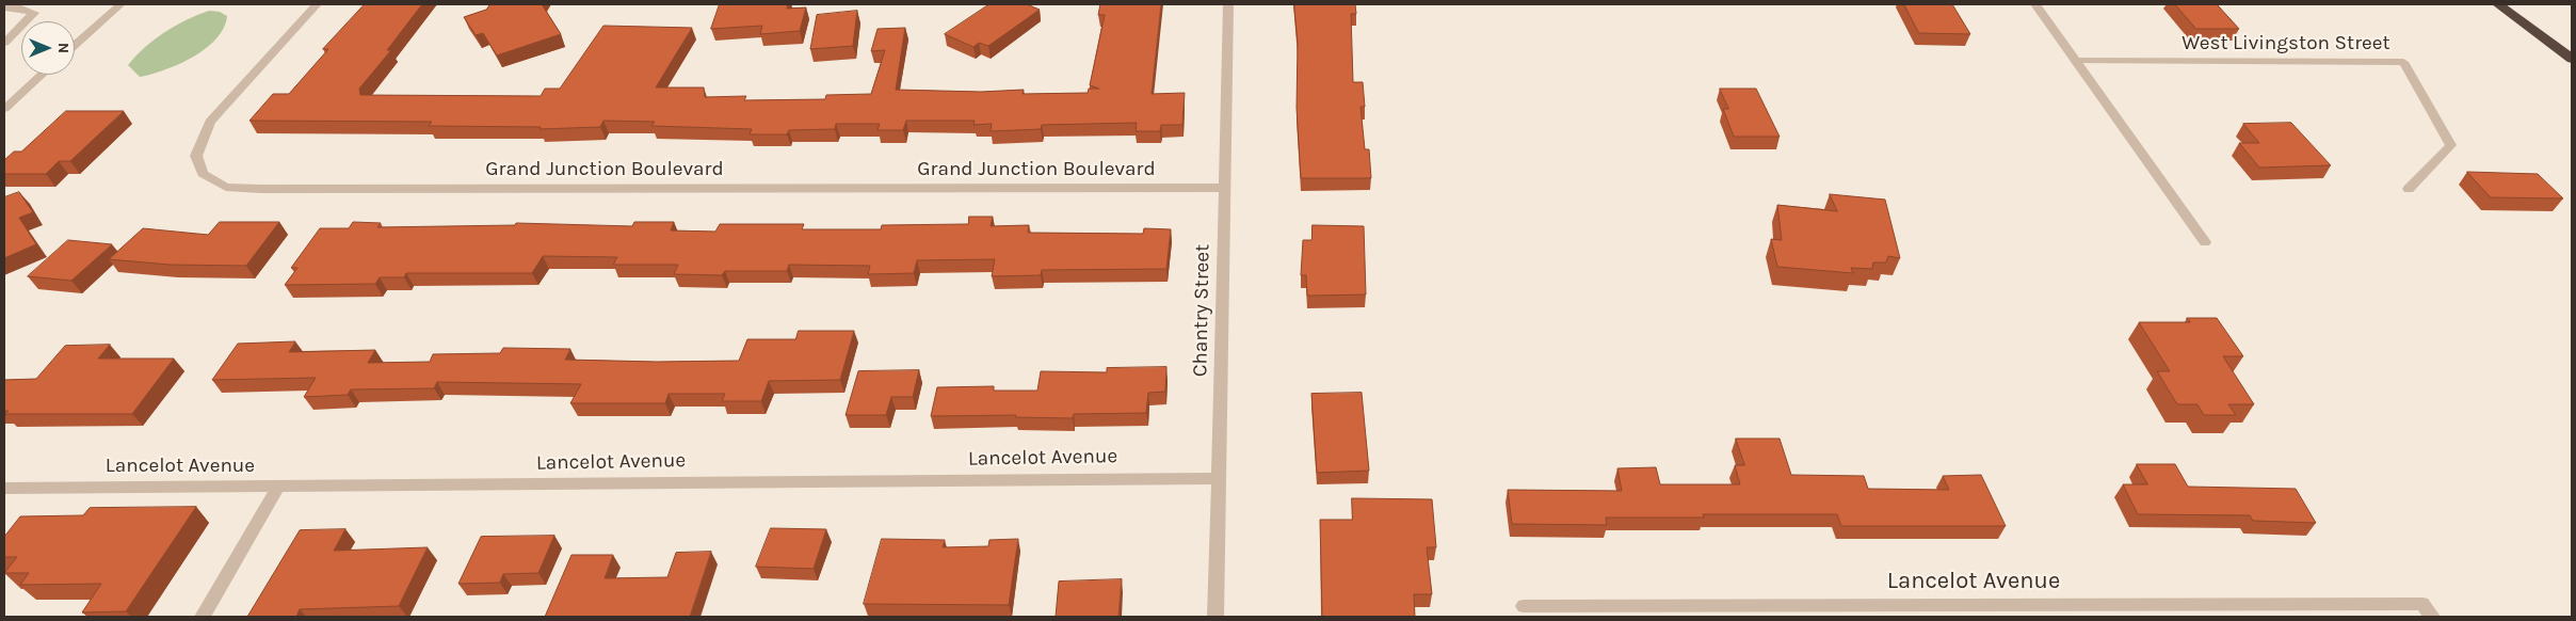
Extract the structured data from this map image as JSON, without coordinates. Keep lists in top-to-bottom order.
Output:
{
  "streets": {
    "street": [
      "West Livingston Street",
      "Grand Junction Boulevard",
      "Chantry Street",
      "Lancelot Avenue"
    ]
  },
  "crossings": [
    ["Grand Junction Boulevard", "Chantry Street"],
    ["Chantry Street", "Lancelot Avenue"]
  ],
  "north": "right"
}
